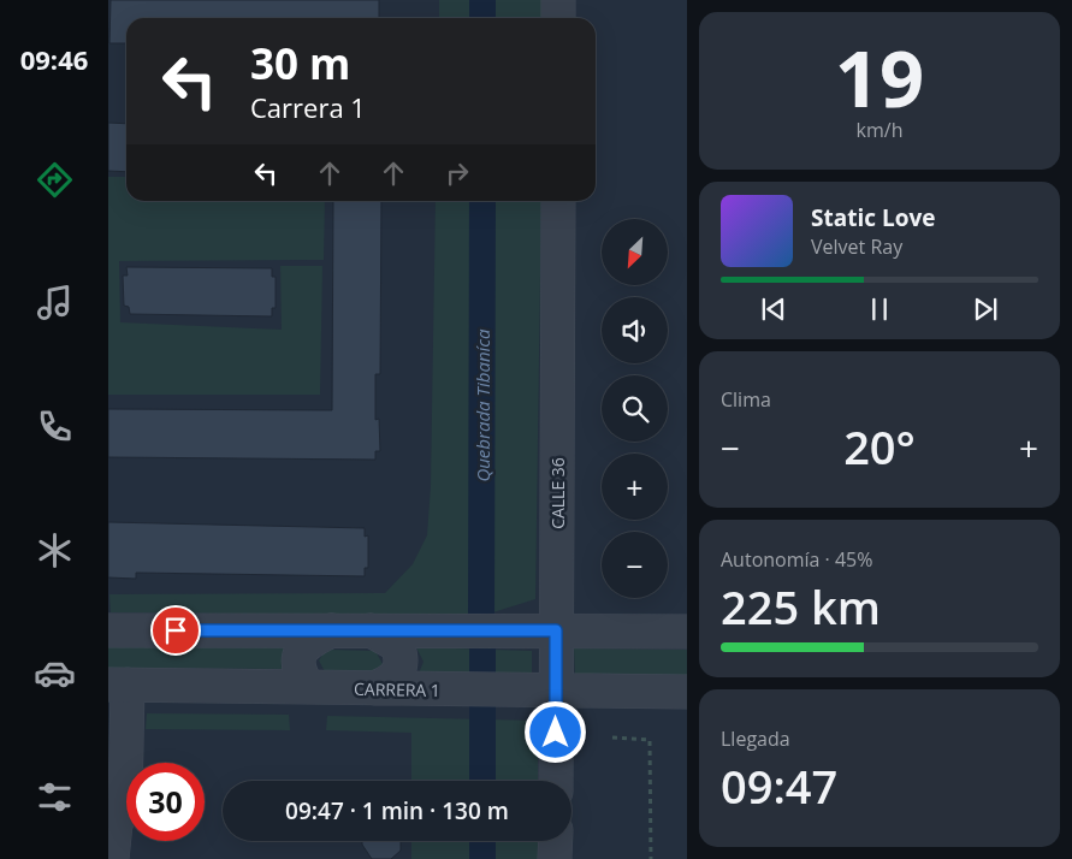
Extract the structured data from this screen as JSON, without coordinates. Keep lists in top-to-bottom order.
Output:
{
  "streets": {
    "street": ["CALLE 36", "CARRERA 1"]
  },
  "crossings": [
    ["CALLE 36", "CARRERA 1"]
  ],
  "water": ["Quebrada Tibaníca"],
  "north": "bottom left",
  "page": {
    "tabs": "09:46",
    "tile": [
      ["19", "km/h"],
      "Clima",
      ["Autonomía · 45%", "225 km"],
      ["Llegada", "09:47"]
    ],
    "turn": ["30 m", "Carrera 1"],
    "song": ["Static Love", "Velvet Ray"],
    "map_buttons": ["+", "−"],
    "heat": ["−", "20°", "+"],
    "limit": "30",
    "trip": "09:47 · 1 min · 130 m"
  }
}
